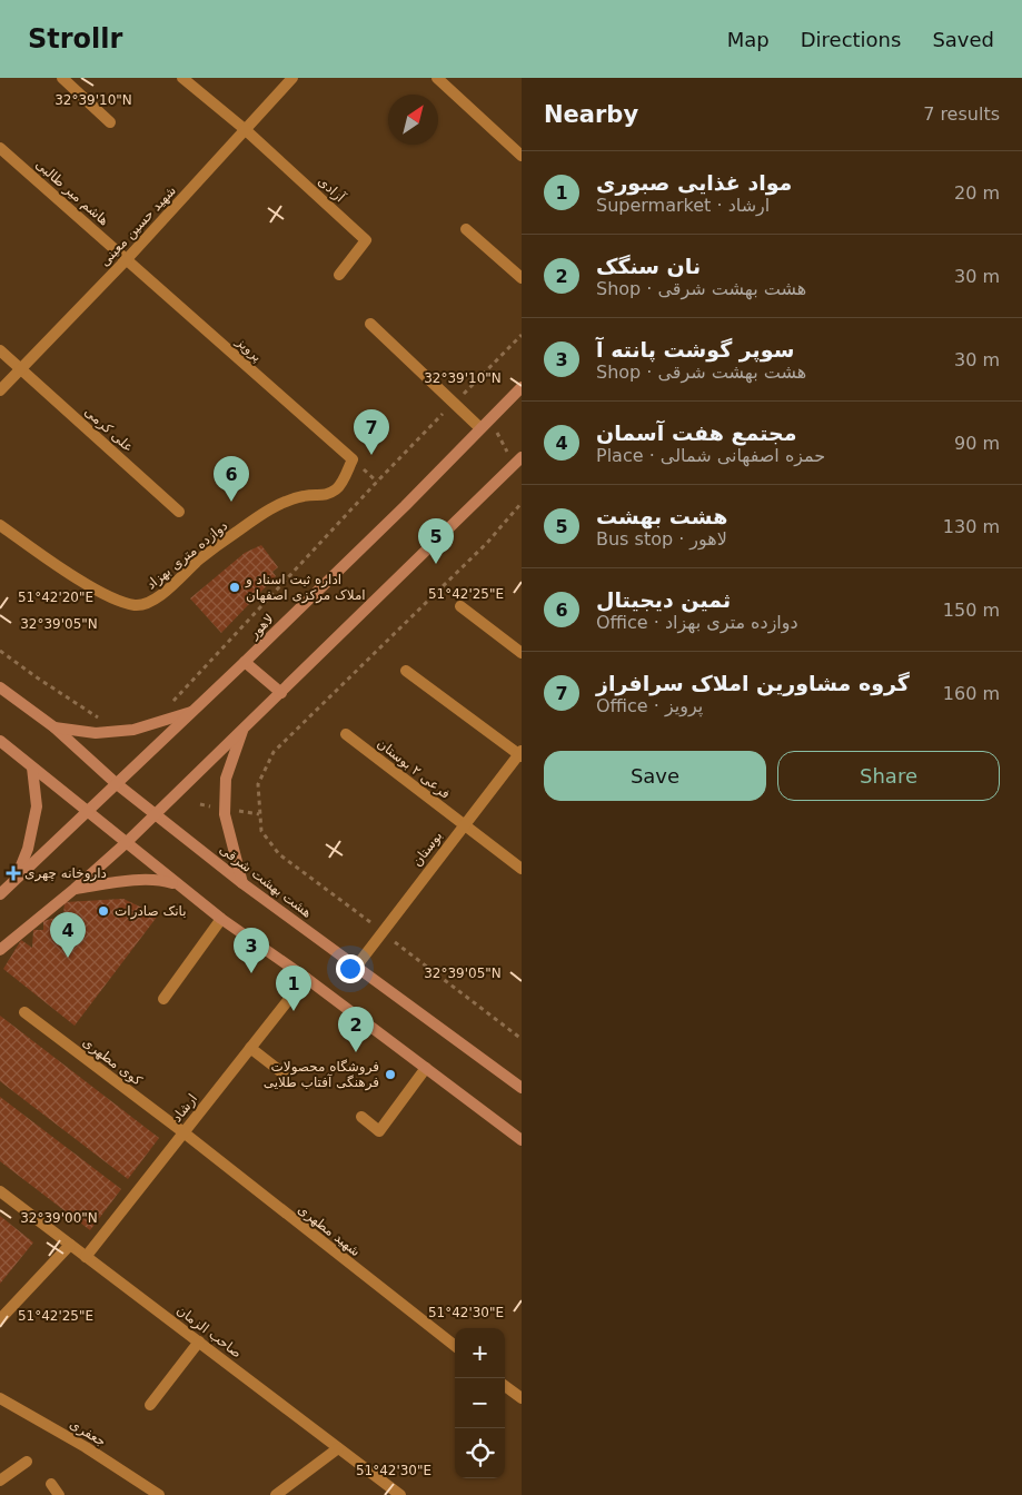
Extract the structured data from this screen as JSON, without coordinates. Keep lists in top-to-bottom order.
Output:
{
  "streets": {
    "main road": ["لاهور", "هشت بهشت شرقی"],
    "street": [
      "آزادی",
      "هاشم میر طالبی",
      "شهید حسین معینی",
      "پرویز",
      "علی کرمی",
      "دوازده متری بهزاد",
      "فرعی ۲ بوستان",
      "بوستان",
      "کوی مطهری",
      "ارشاد",
      "شهید مطهری",
      "صاحب الزمان",
      "جعفری"
    ]
  },
  "crossings": [
    ["آزادی", "شهید حسین معینی"],
    ["هاشم میر طالبی", "شهید حسین معینی"],
    ["هاشم میر طالبی", "پرویز"],
    ["شهید حسین معینی", "پرویز"],
    ["شهید حسین معینی", "علی کرمی"],
    ["پرویز", "دوازده متری بهزاد"],
    ["لاهور", "هشت بهشت شرقی"],
    ["فرعی ۲ بوستان", "بوستان"],
    ["بوستان", "هشت بهشت شرقی"],
    ["کوی مطهری", "ارشاد"],
    ["کوی مطهری", "شهید مطهری"],
    ["ارشاد", "شهید مطهری"],
    ["ارشاد", "صاحب الزمان"]
  ],
  "places": {
    "other": ["اداره ثبت اسناد و املاک مرکزی اصفهان", "بانک صادرات", "فروشگاه محصولات فرهنگی آفتاب طلایی"],
    "health": ["داروخانه چهری"]
  },
  "north": "top right",
  "page": {
    "header": "Strollr",
    "nav": ["Map", "Directions", "Saved"],
    "heading": ["Nearby", "7 results"],
    "list": [
      {
        "mark": "1",
        "name": "مواد غذایی صبوری",
        "note": "Supermarket · ارشاد",
        "value": "20 m"
      },
      {
        "mark": "2",
        "name": "نان سنگک",
        "note": "Shop · هشت بهشت شرقی",
        "value": "30 m"
      },
      {
        "mark": "3",
        "name": "سوپر گوشت پانته آ",
        "note": "Shop · هشت بهشت شرقی",
        "value": "30 m"
      },
      {
        "mark": "4",
        "name": "مجتمع هفت آسمان",
        "note": "Place · حمزه اصفهانی شمالی",
        "value": "90 m"
      },
      {
        "mark": "5",
        "name": "هشت بهشت",
        "note": "Bus stop · لاهور",
        "value": "130 m"
      },
      {
        "mark": "6",
        "name": "ثمین دیجیتال",
        "note": "Office · دوازده متری بهزاد",
        "value": "150 m"
      },
      {
        "mark": "7",
        "name": "گروه مشاورین املاک سرافراز",
        "note": "Office · پرویز",
        "value": "160 m"
      }
    ],
    "pins": [
      "7",
      "6",
      "5",
      "4",
      "3",
      "1",
      "2"
    ],
    "buttons": ["Save", "Share"],
    "map_buttons": ["+", "−"]
  },
  "coordinates": [
    "32°39'10\"N",
    "51°42'25\"E",
    "51°42'20\"E",
    "32°39'05\"N",
    "32°39'00\"N",
    "51°42'30\"E"
  ]
}
